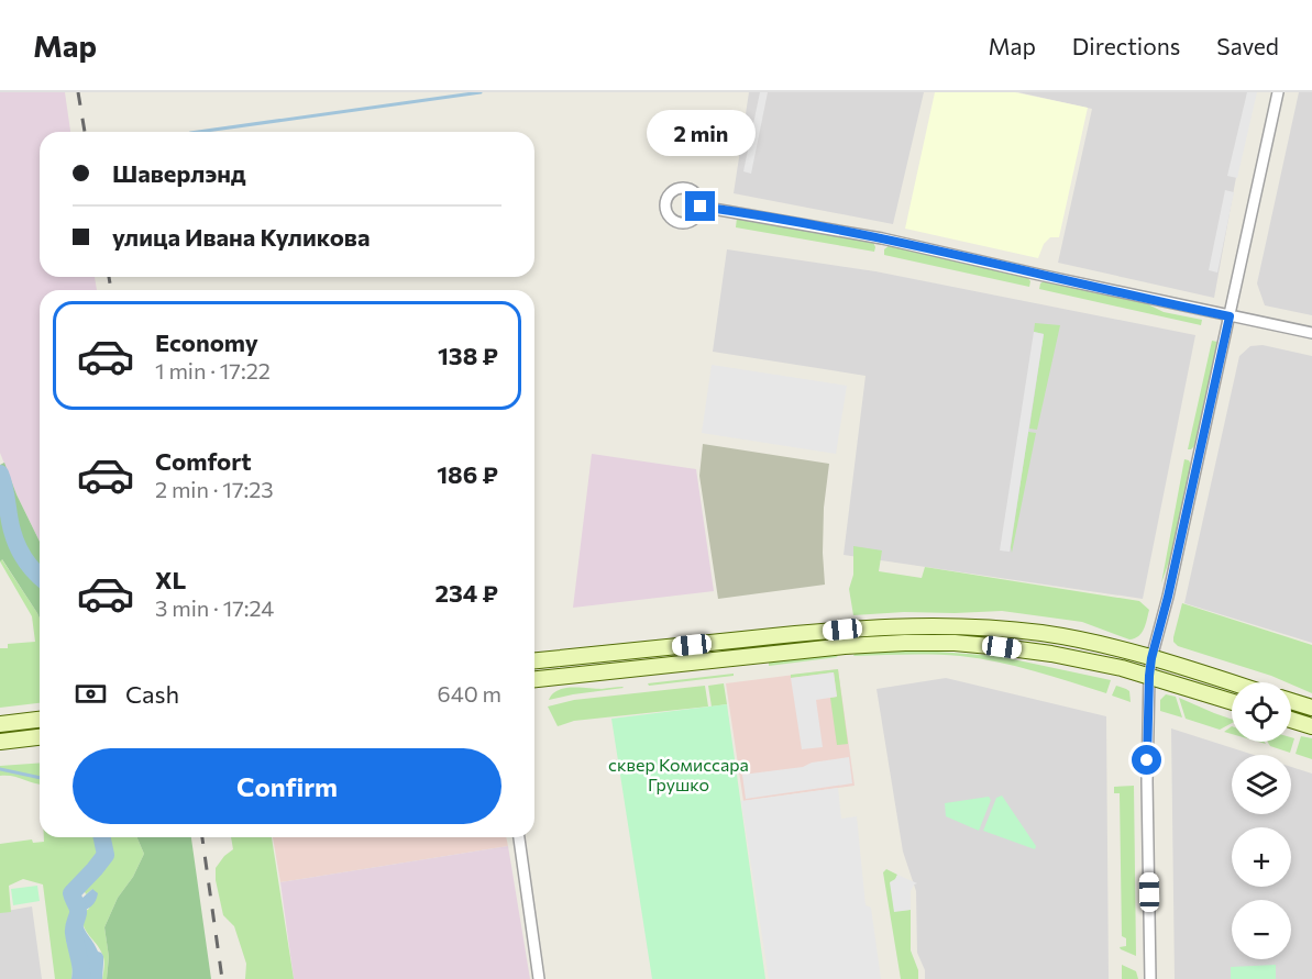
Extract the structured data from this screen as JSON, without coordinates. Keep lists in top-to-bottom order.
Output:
{
  "parks": ["сквер Комиссара Грушко"],
  "page": {
    "header": "Map",
    "nav": ["Map", "Directions", "Saved"],
    "bubble": "2 min",
    "banner": ["Шаверлэнд", "улица Ивана Куликова"],
    "list": [
      {
        "name": "Economy",
        "note": "1 min · 17:22",
        "value": "138 ₽"
      },
      {
        "name": "Comfort",
        "note": "2 min · 17:23",
        "value": "186 ₽"
      },
      {
        "name": "XL",
        "note": "3 min · 17:24",
        "value": "234 ₽"
      }
    ],
    "pay": ["Cash", "640 m"],
    "map_buttons": ["+", "−"],
    "buttons": "Confirm"
  }
}
